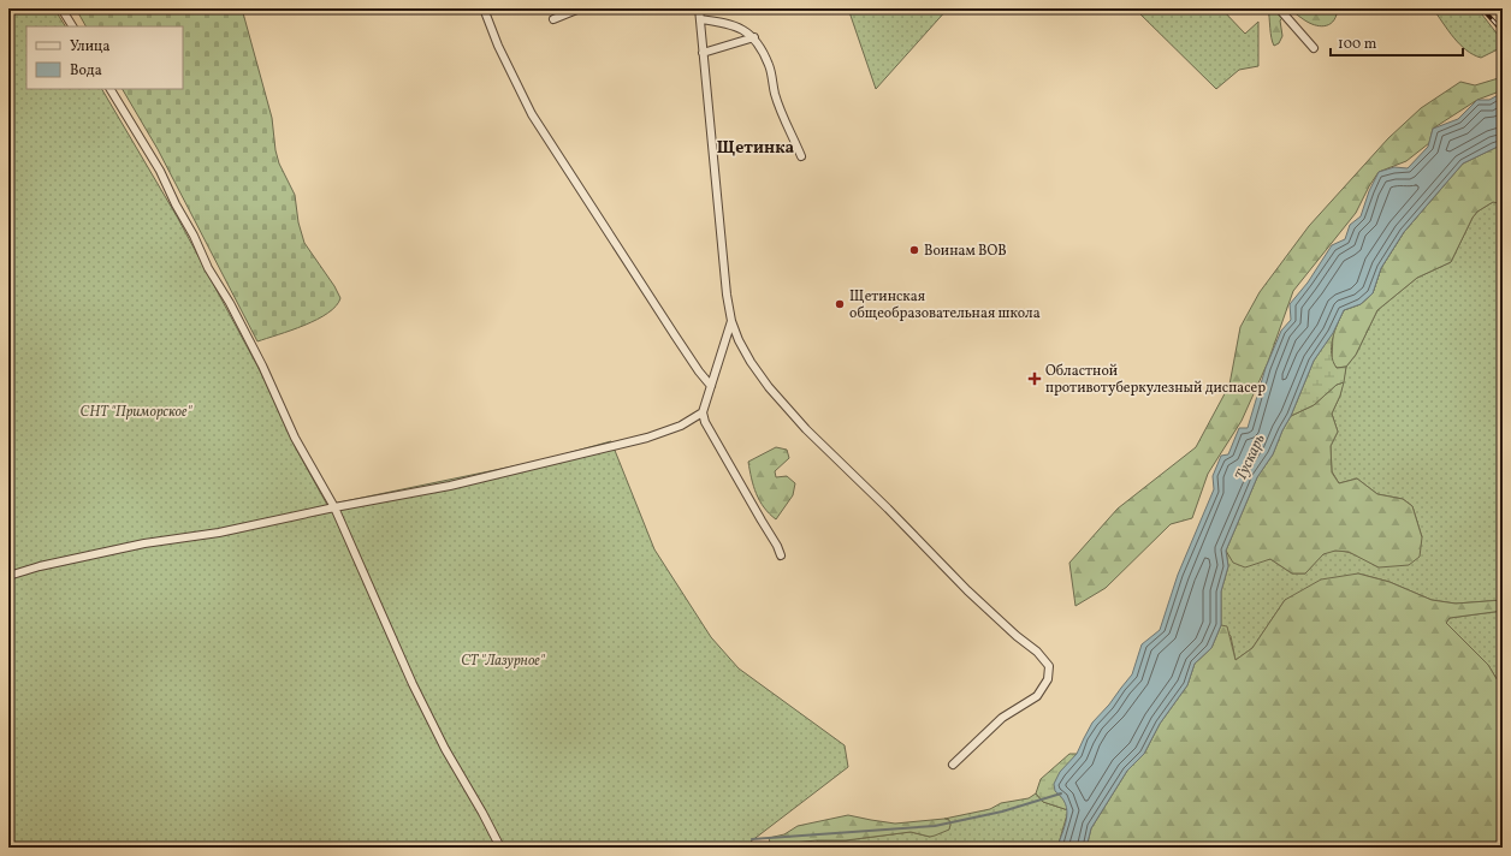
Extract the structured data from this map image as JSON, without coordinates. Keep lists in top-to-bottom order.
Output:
{
  "districts": ["Щетинка"],
  "water": ["Тускарь"],
  "parks": ["СНТ \"Приморское\"", "СТ \"Лазурное\""],
  "places": {
    "other": ["Воинам ВОВ", "Щетинская общеобразовательная школа"],
    "health": ["Областной противотуберкулезный диспасер"]
  },
  "legend": ["Улица", "Вода"],
  "scale_bar": "100 m"
}
